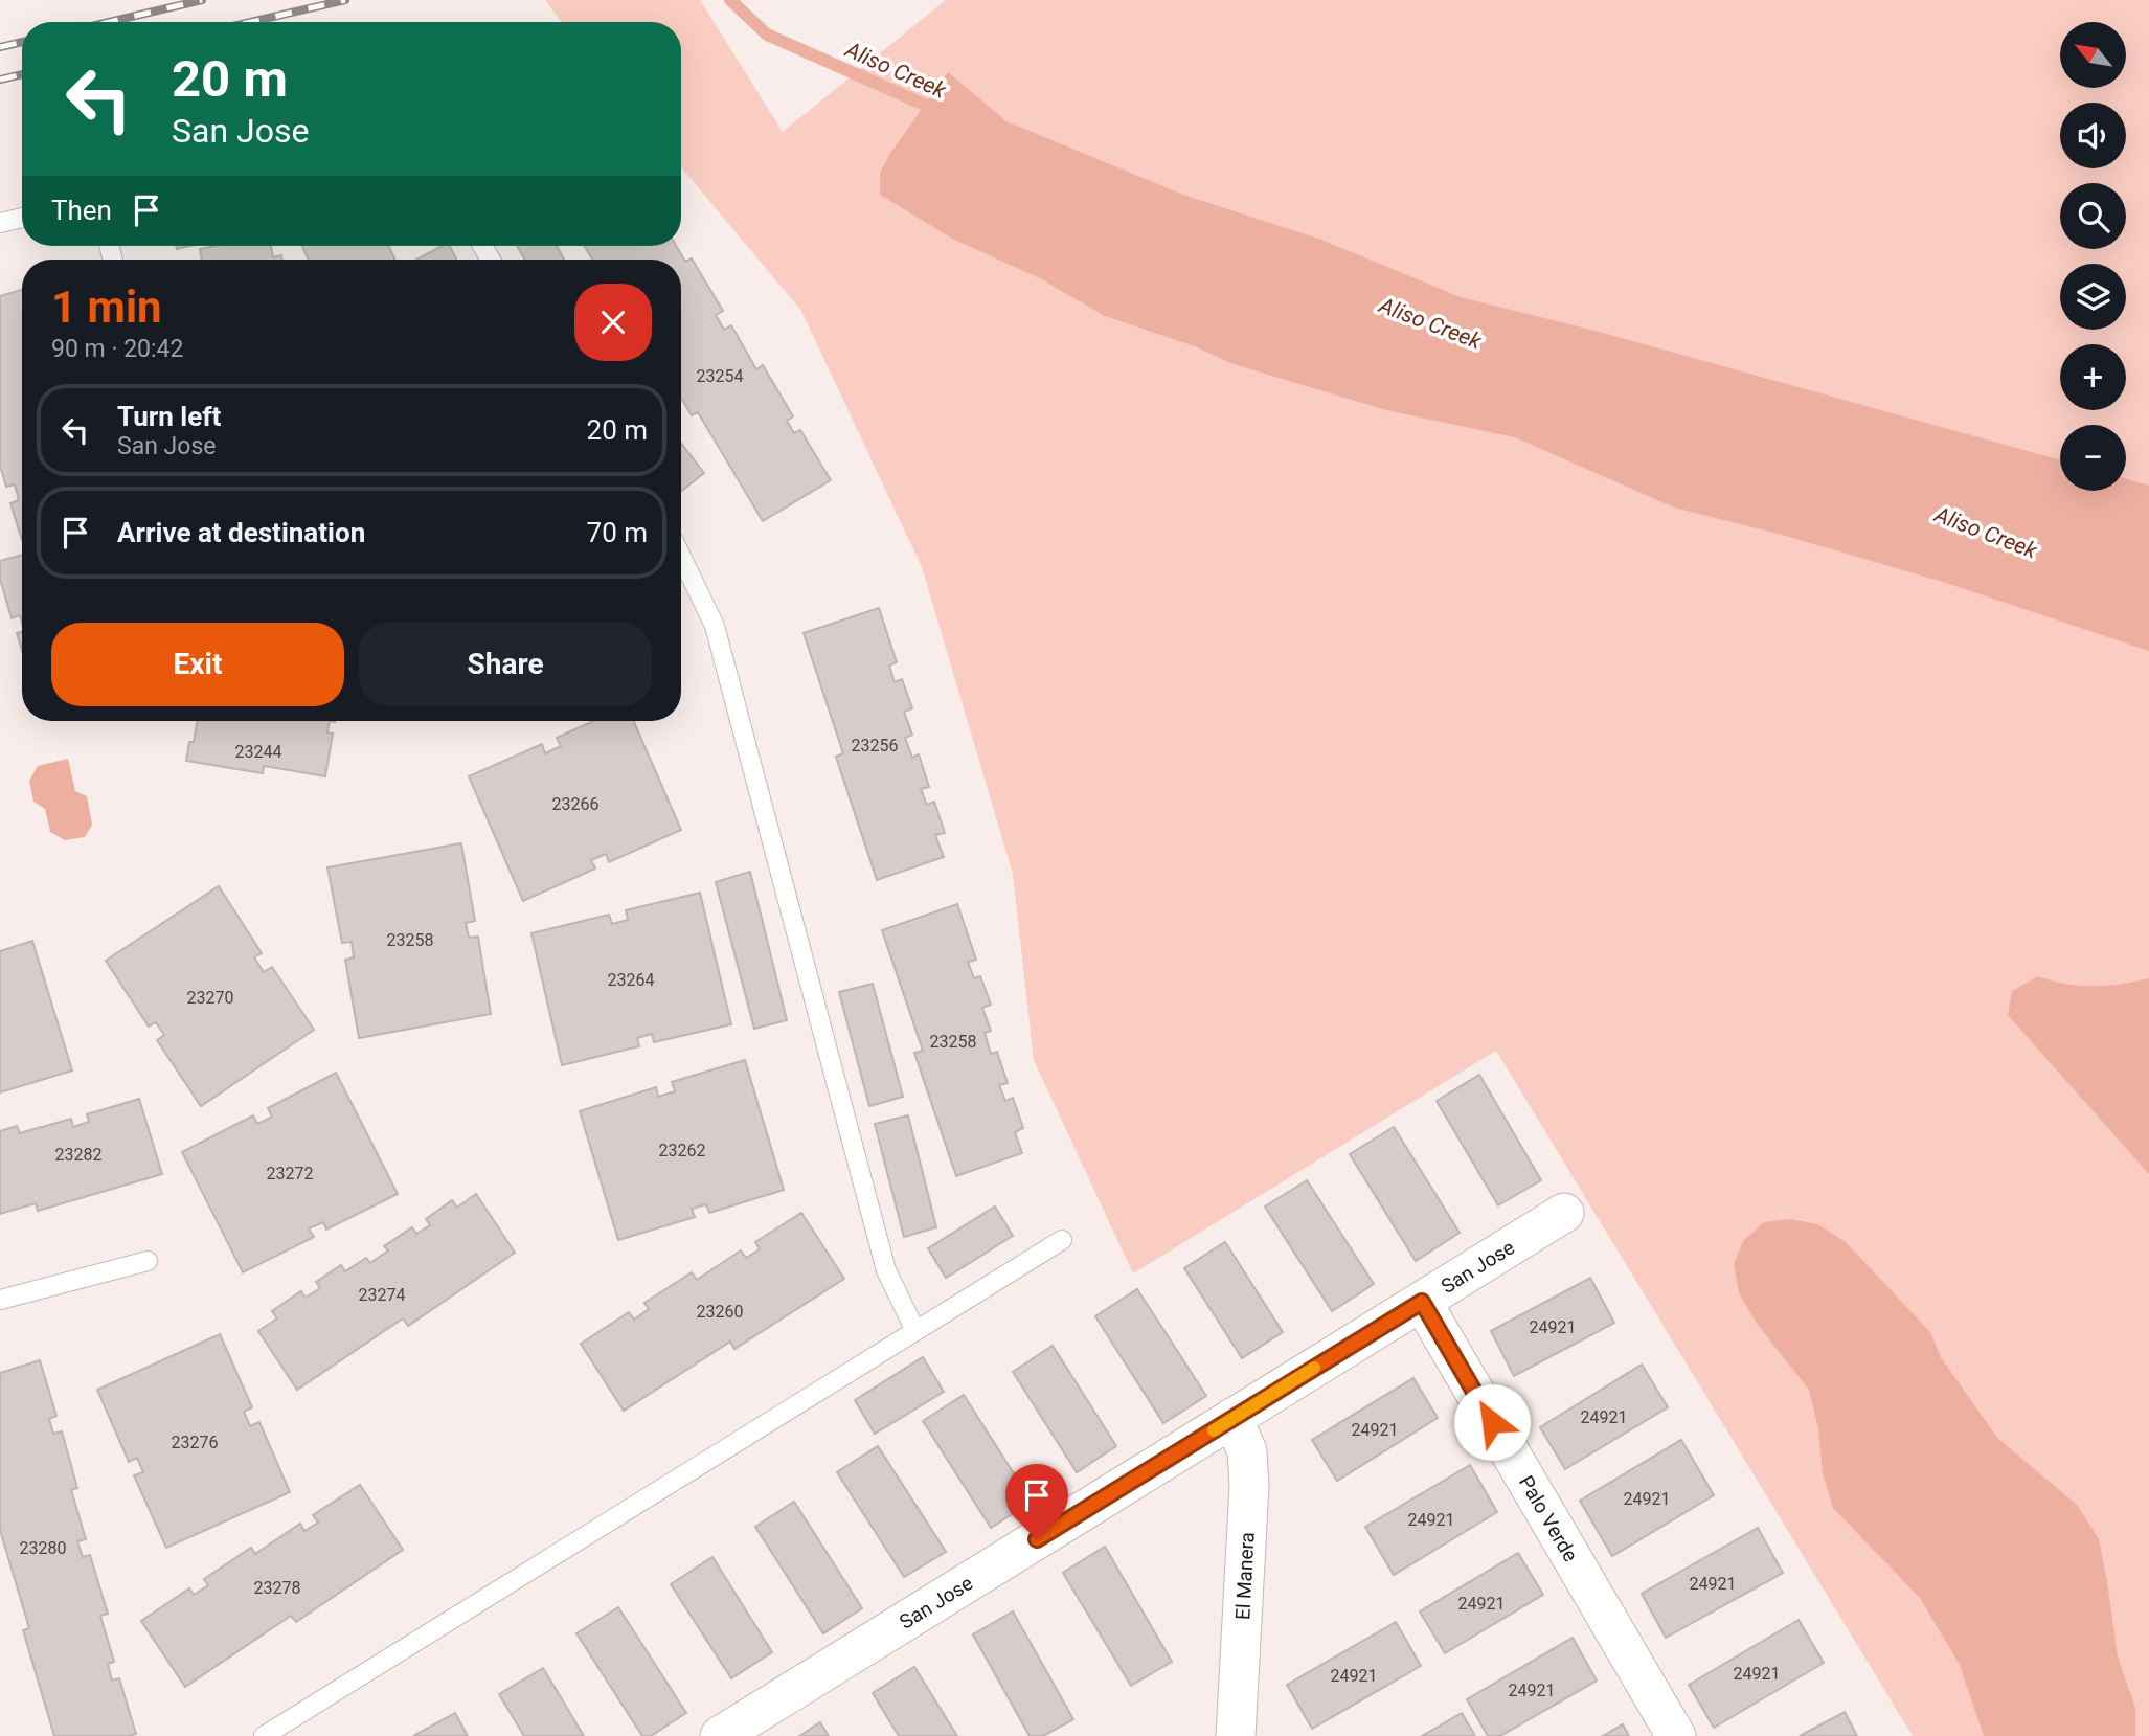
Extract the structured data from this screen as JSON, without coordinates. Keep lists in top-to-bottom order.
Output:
{
  "streets": {
    "street": ["San Jose", "Palo Verde", "El Manera"]
  },
  "crossings": [
    ["San Jose", "Palo Verde"],
    ["San Jose", "El Manera"]
  ],
  "water": ["Aliso Creek"],
  "house_numbers": [
    "23254",
    "23256",
    "23244",
    "23266",
    "23258",
    "23264",
    "23270",
    "23258",
    "23262",
    "23282",
    "23272",
    "23274",
    "23260",
    "24921",
    "24921",
    "24921",
    "23276",
    "24921",
    "24921",
    "23280",
    "24921",
    "23278",
    "24921",
    "24921",
    "24921",
    "24921"
  ],
  "north": "top left",
  "page": {
    "map_buttons": ["+", "−"],
    "turn": ["20 m", "San Jose"],
    "then": "Then",
    "heading": ["1 min", "90 m · 20:42"],
    "list": [
      {
        "name": "Turn left",
        "note": "San Jose",
        "value": "20 m"
      },
      {
        "name": "Arrive at destination",
        "value": "70 m"
      }
    ],
    "buttons": ["Exit", "Share"]
  }
}
